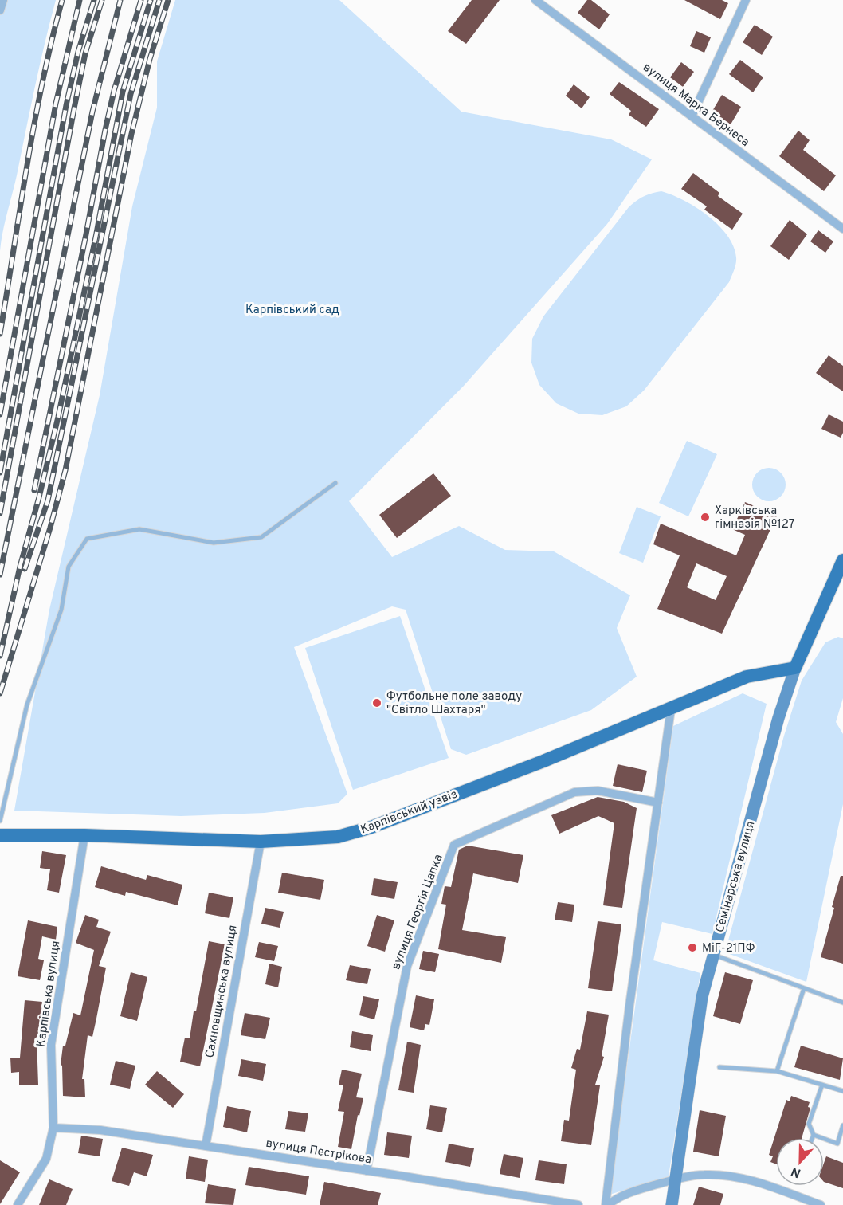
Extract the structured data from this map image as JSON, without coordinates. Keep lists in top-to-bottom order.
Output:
{
  "streets": {
    "main road": ["Карпівський узвіз", "Семінарська вулиця"],
    "street": [
      "вулиця Марка Бернеса",
      "вулиця Георгія Цапка",
      "Сахновщинська вулиця",
      "Карпівська вулиця",
      "вулиця Пестрікова"
    ]
  },
  "crossings": [
    ["Карпівський узвіз", "Семінарська вулиця"],
    ["Карпівський узвіз", "Сахновщинська вулиця"],
    ["Карпівський узвіз", "Карпівська вулиця"],
    ["вулиця Георгія Цапка", "вулиця Пестрікова"],
    ["Сахновщинська вулиця", "вулиця Пестрікова"],
    ["Карпівська вулиця", "вулиця Пестрікова"]
  ],
  "parks": ["Карпівський сад"],
  "places": ["Харківська гімназія №127", "Футбольне поле заводу \"Світло Шахтаря\"", "МіГ-21ПФ"],
  "north": "bottom"
}
